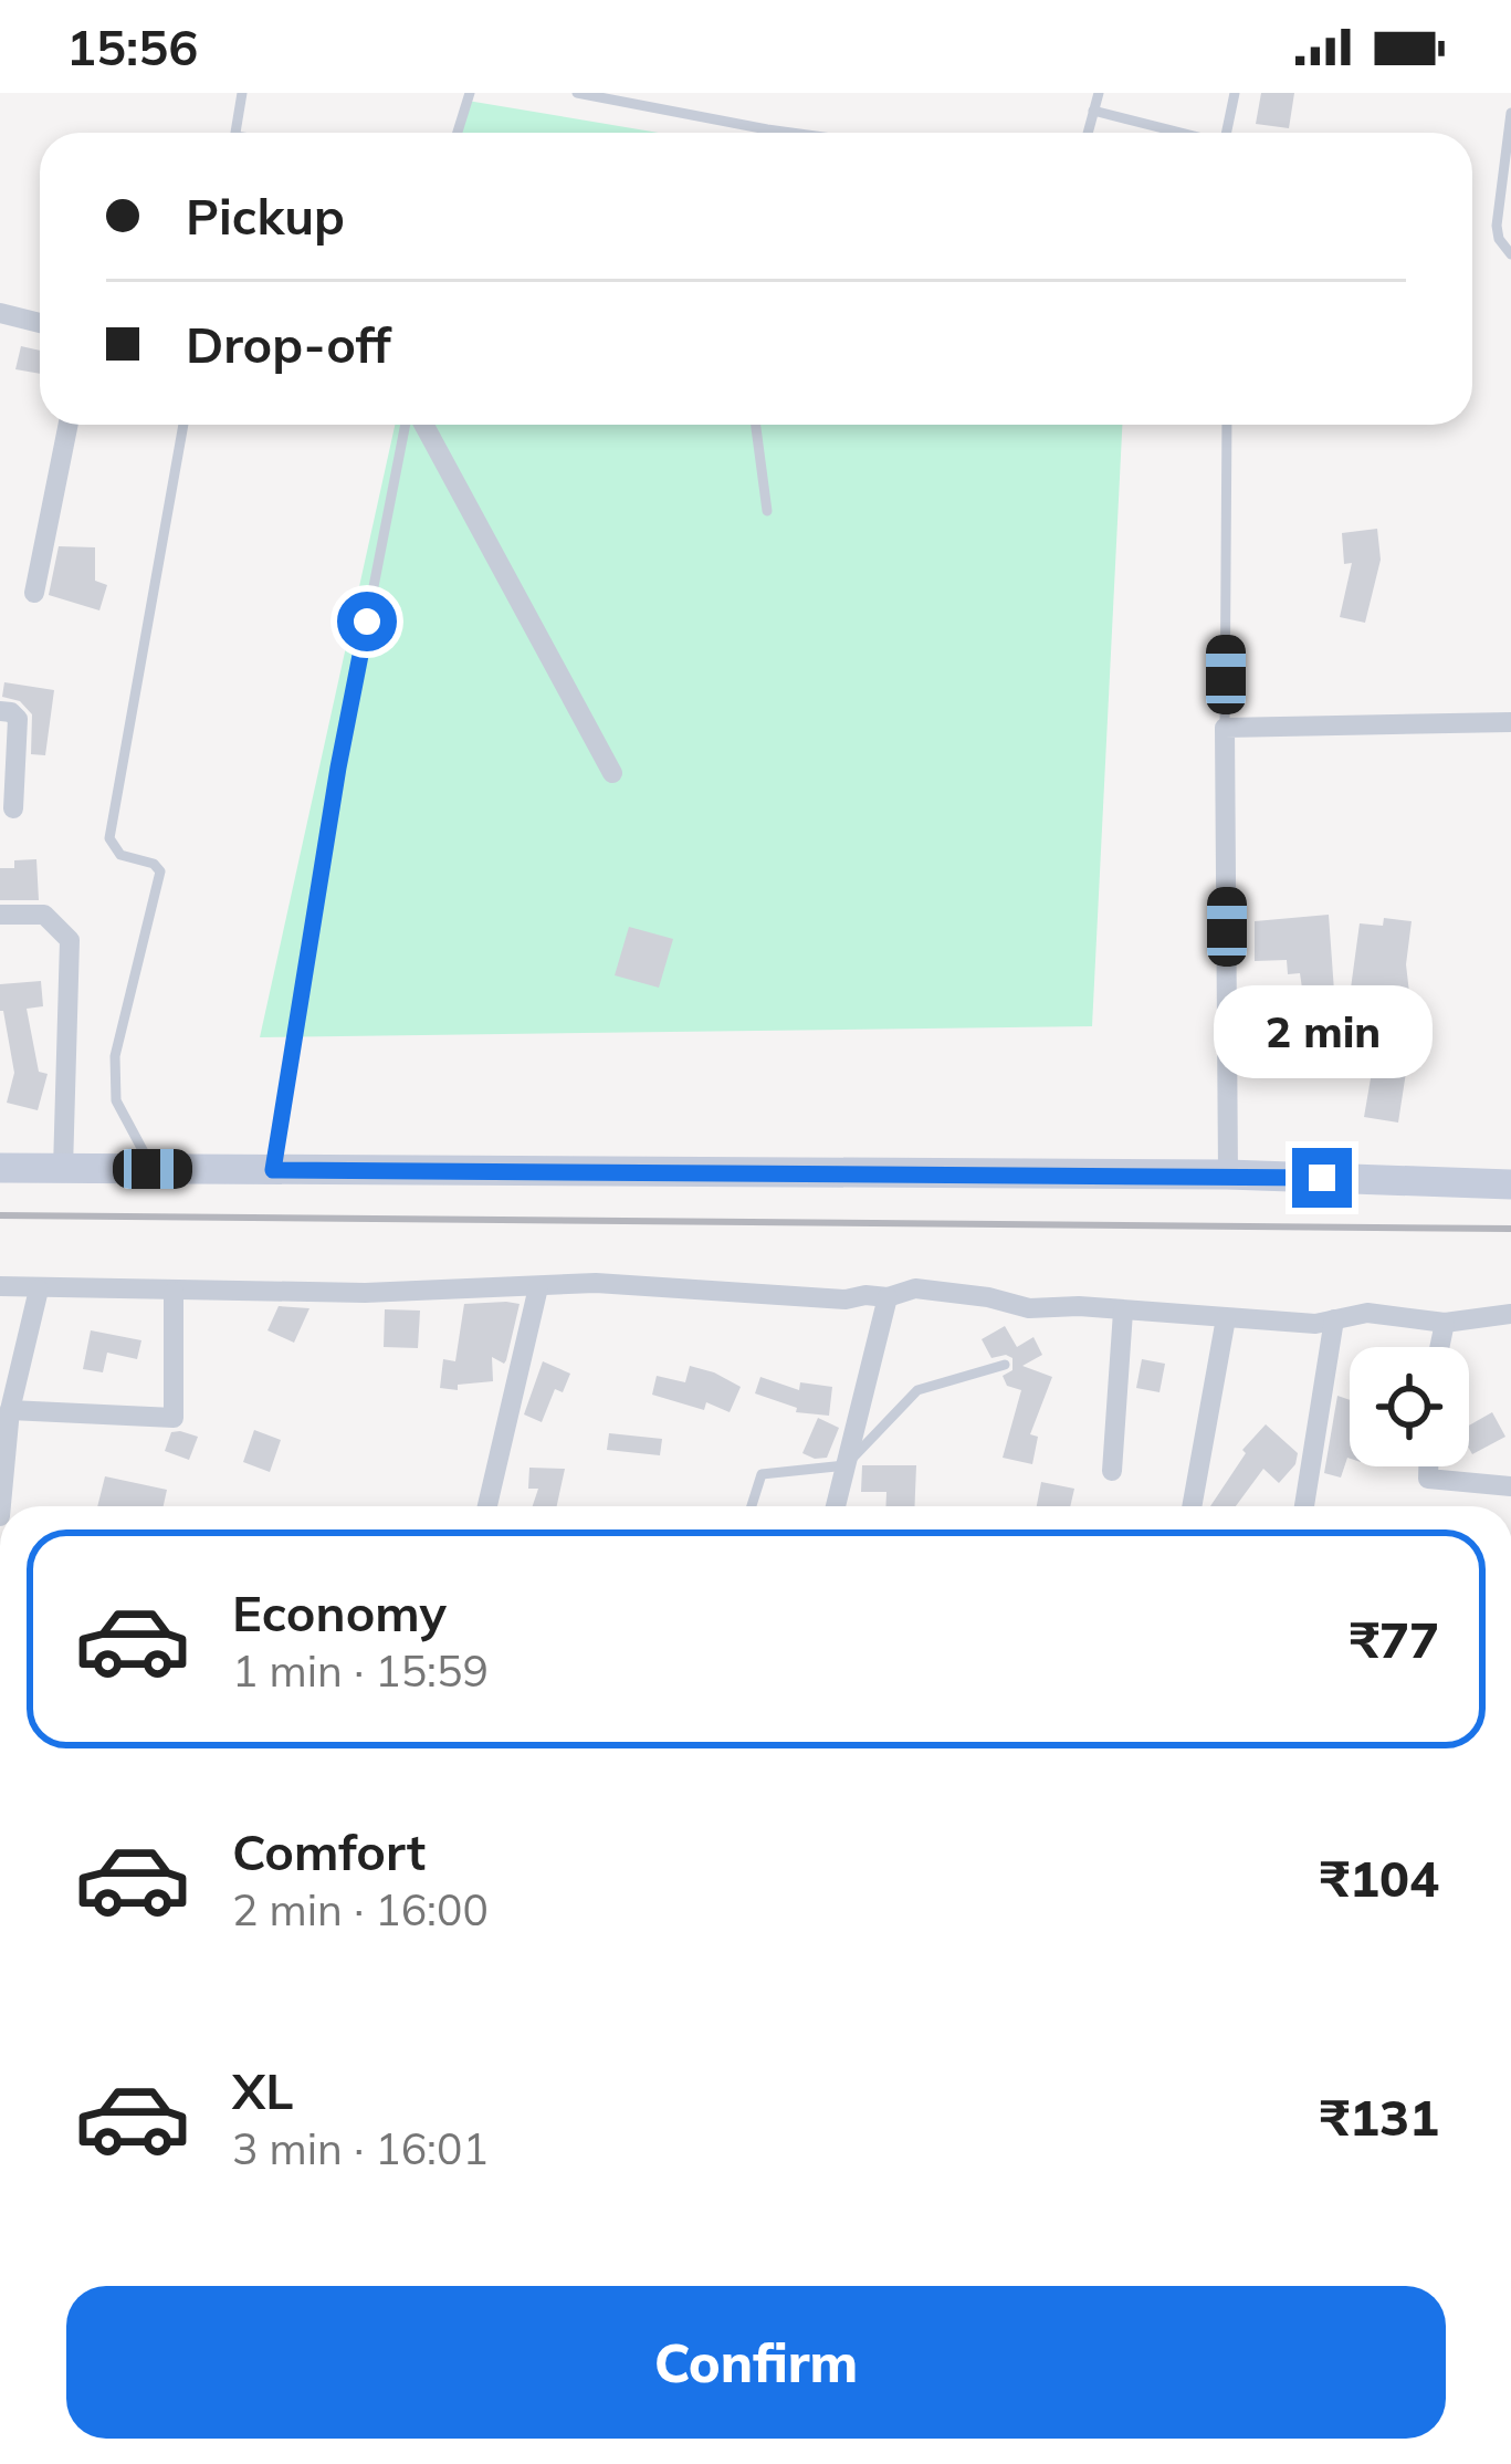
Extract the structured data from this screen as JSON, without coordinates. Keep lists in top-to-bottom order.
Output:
{
  "page": {
    "status": "15:56",
    "banner": ["Pickup", "Drop-off"],
    "bubble": "2 min",
    "list": [
      {
        "name": "Economy",
        "note": "1 min · 15:59",
        "value": "₹77"
      },
      {
        "name": "Comfort",
        "note": "2 min · 16:00",
        "value": "₹104"
      },
      {
        "name": "XL",
        "note": "3 min · 16:01",
        "value": "₹131"
      }
    ],
    "buttons": "Confirm"
  }
}
